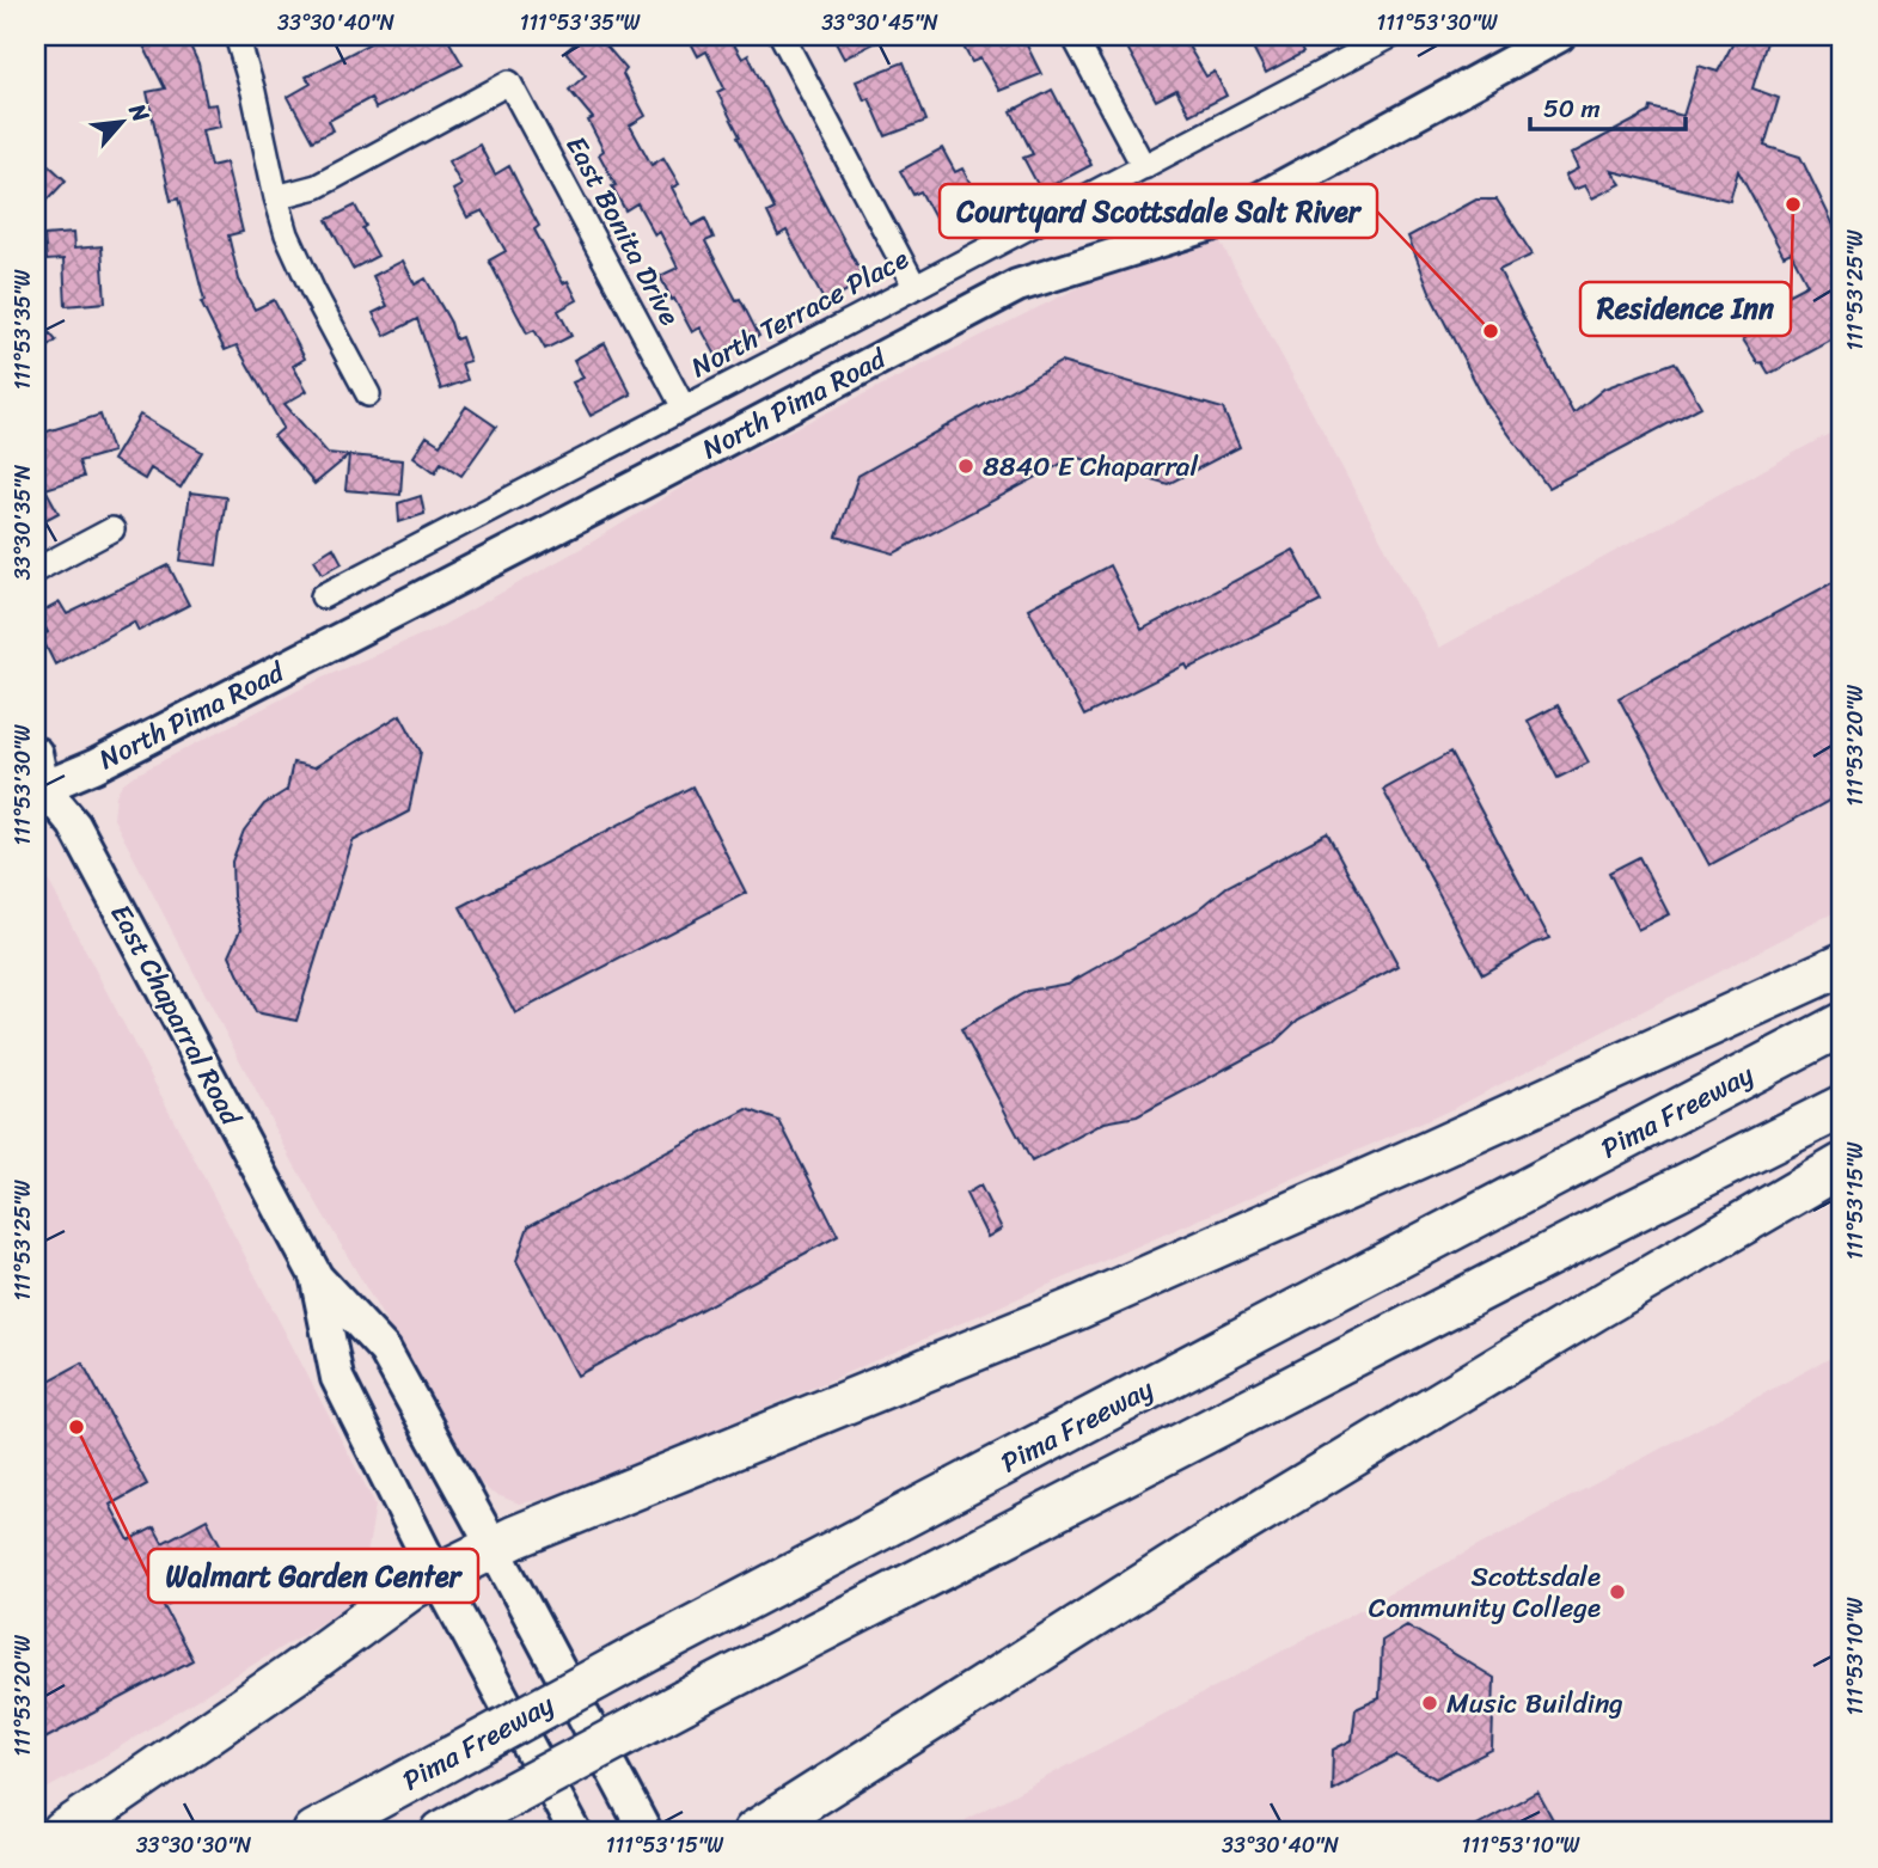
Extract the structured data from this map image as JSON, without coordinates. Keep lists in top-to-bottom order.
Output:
{
  "streets": {
    "highway": ["Pima Freeway"],
    "main road": ["North Pima Road", "East Chaparral Road"],
    "street": ["East Bonita Drive", "North Terrace Place"]
  },
  "crossings": [
    ["East Bonita Drive", "North Terrace Place"],
    ["North Pima Road", "East Chaparral Road"]
  ],
  "places": [
    "Residence Inn",
    "Courtyard Scottsdale Salt River",
    "8840 E Chaparral",
    "Walmart Garden Center",
    "Scottsdale Community College",
    "Music Building"
  ],
  "scale_bar": "50 m",
  "north": "top right",
  "coordinates": [
    "33°30'40\"N",
    "111°53'35\"W",
    "33°30'45\"N",
    "111°53'30\"W",
    "111°53'25\"W",
    "33°30'35\"N",
    "111°53'20\"W",
    "111°53'15\"W",
    "111°53'10\"W",
    "33°30'30\"N"
  ]
}
